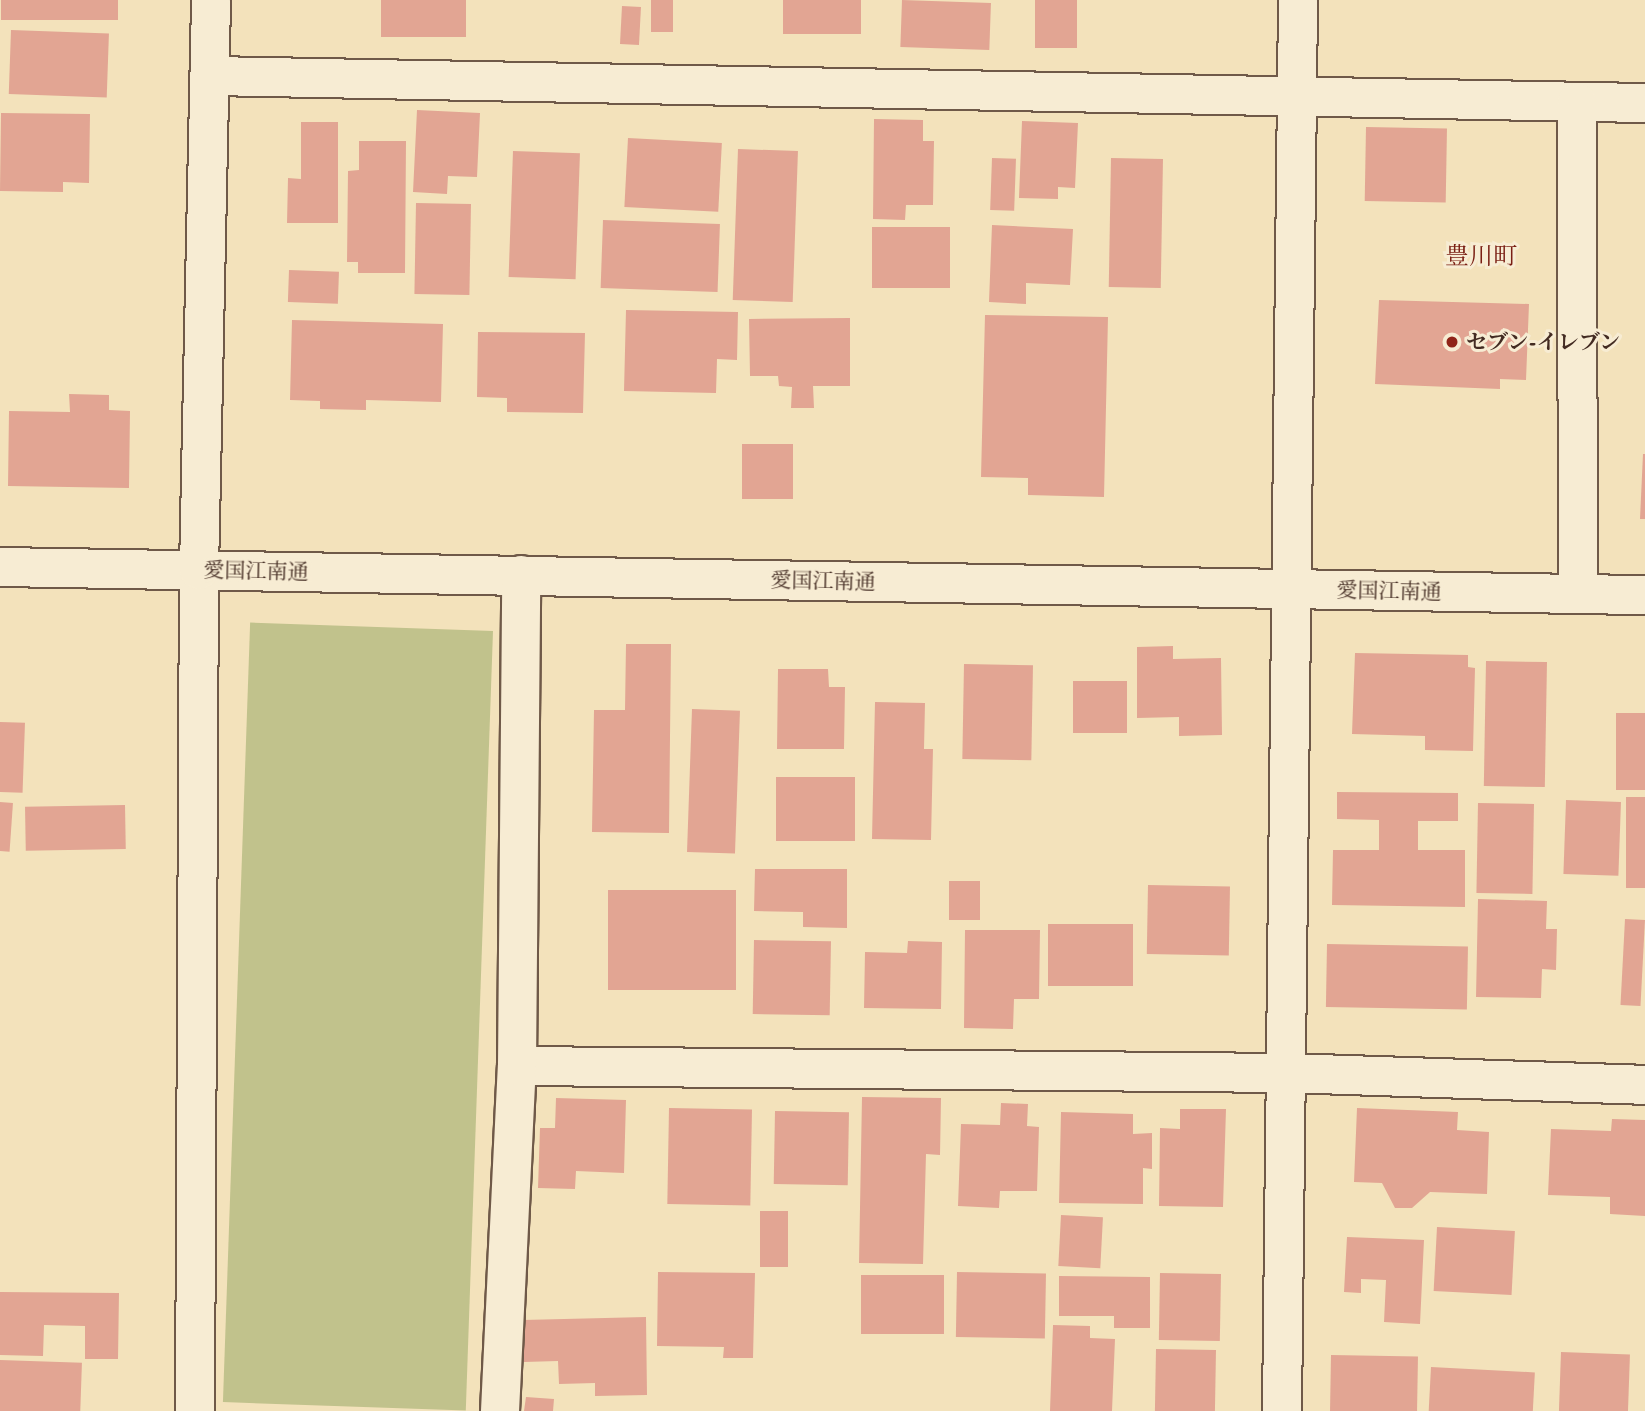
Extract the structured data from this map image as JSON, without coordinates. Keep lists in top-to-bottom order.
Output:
{
  "streets": {
    "street": ["愛国江南通"]
  },
  "districts": ["豊川町"],
  "places": ["セブン-イレブン"]
}
